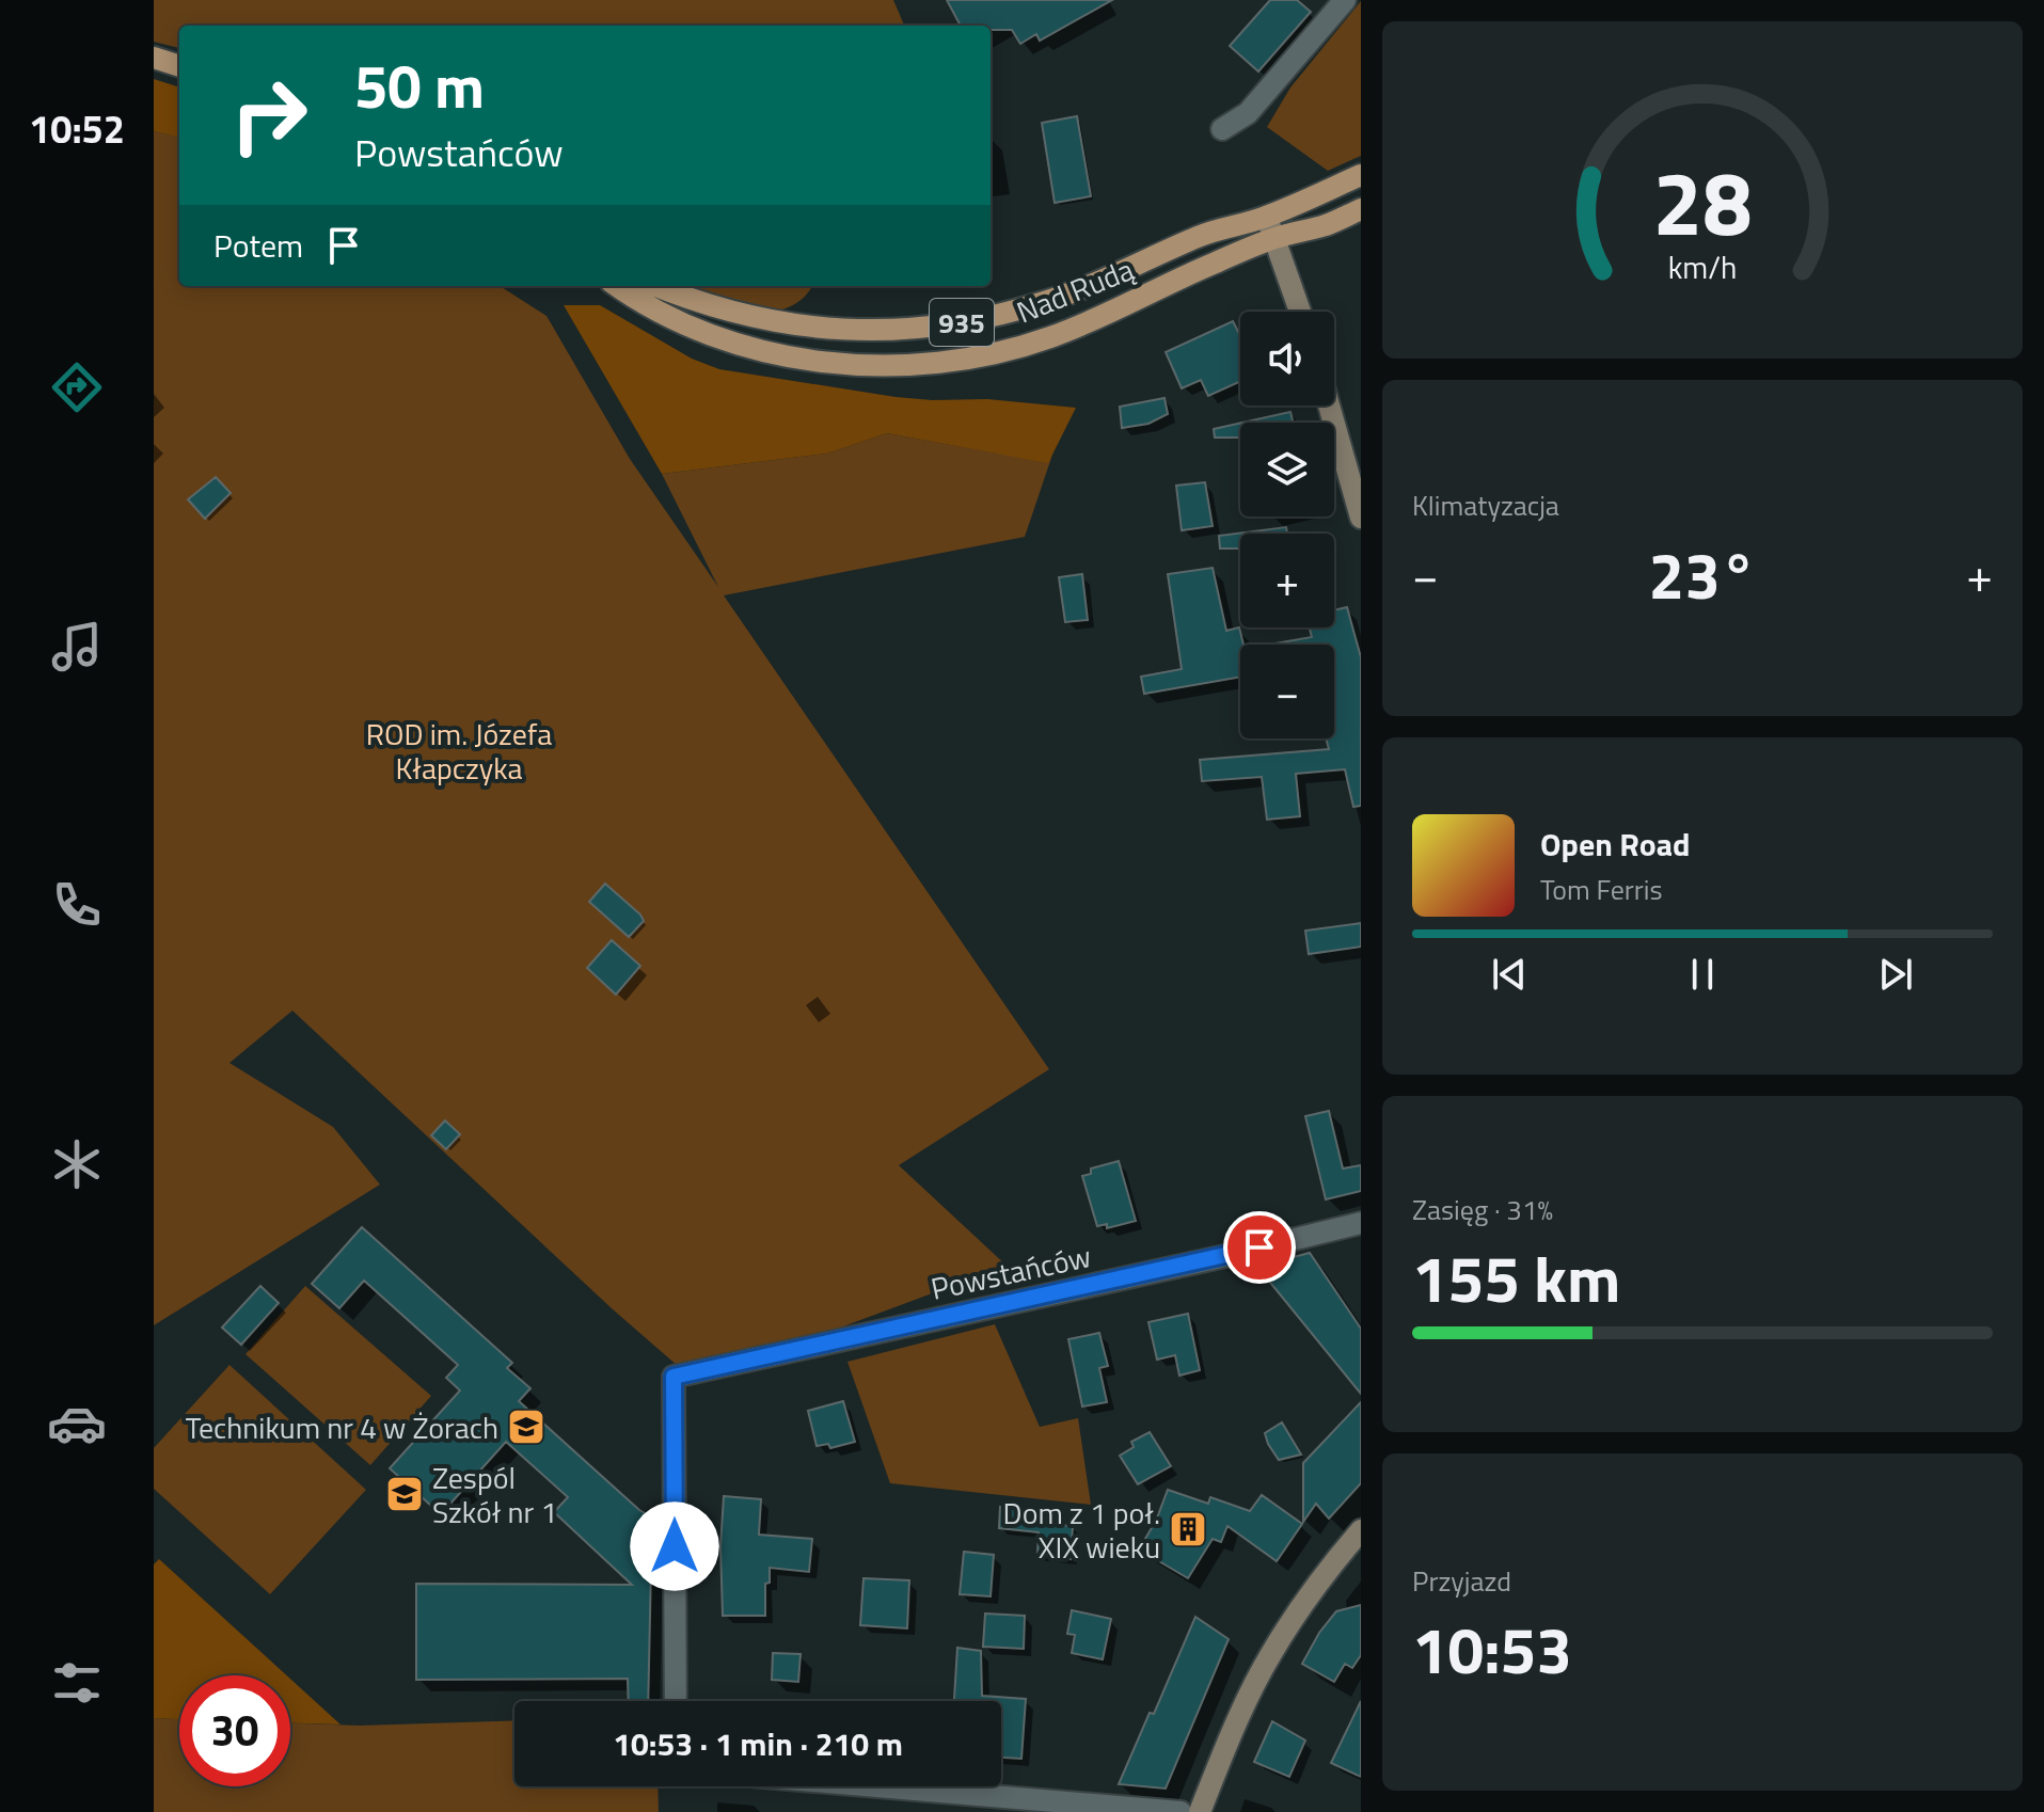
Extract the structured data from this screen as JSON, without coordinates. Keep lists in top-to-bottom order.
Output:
{
  "streets": {
    "main road": ["Nad Rudą", "935"],
    "street": ["Powstańców"]
  },
  "parks": ["ROD im. Józefa Kłapczyka"],
  "places": {
    "school or university": ["Technikum nr 4 w Żorach", "Zespól Szkół nr 1"],
    "building": ["Dom z 1 poł. XIX wieku"]
  },
  "page": {
    "tabs": "10:52",
    "turn": ["50 m", "Powstańców"],
    "then": "Potem",
    "map_buttons": ["+", "−"],
    "tile": [
      "Klimatyzacja",
      ["Zasięg · 31%", "155 km"],
      ["Przyjazd", "10:53"]
    ],
    "heat": ["−", "23°", "+"],
    "song": ["Open Road", "Tom Ferris"],
    "limit": "30",
    "trip": "10:53 · 1 min · 210 m",
    "gauge": ["28", "km/h"]
  }
}
